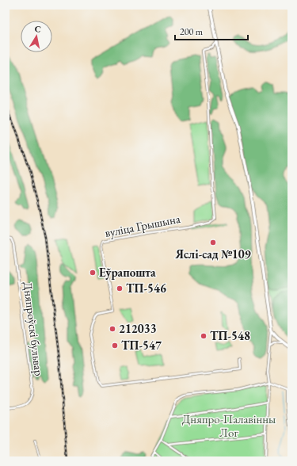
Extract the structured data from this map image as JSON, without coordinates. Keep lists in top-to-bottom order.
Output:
{
  "streets": {
    "street": ["вуліца Грышына", "Дняпроўскі бульвар"]
  },
  "parks": ["Дняпро-Палавінны Лог"],
  "places": [
    "Яслі-сад №109",
    "Еўрапошта",
    "ТП-546",
    "212033",
    "ТП-548",
    "ТП-547"
  ],
  "scale_bar": "200 m",
  "north": "top"
}
